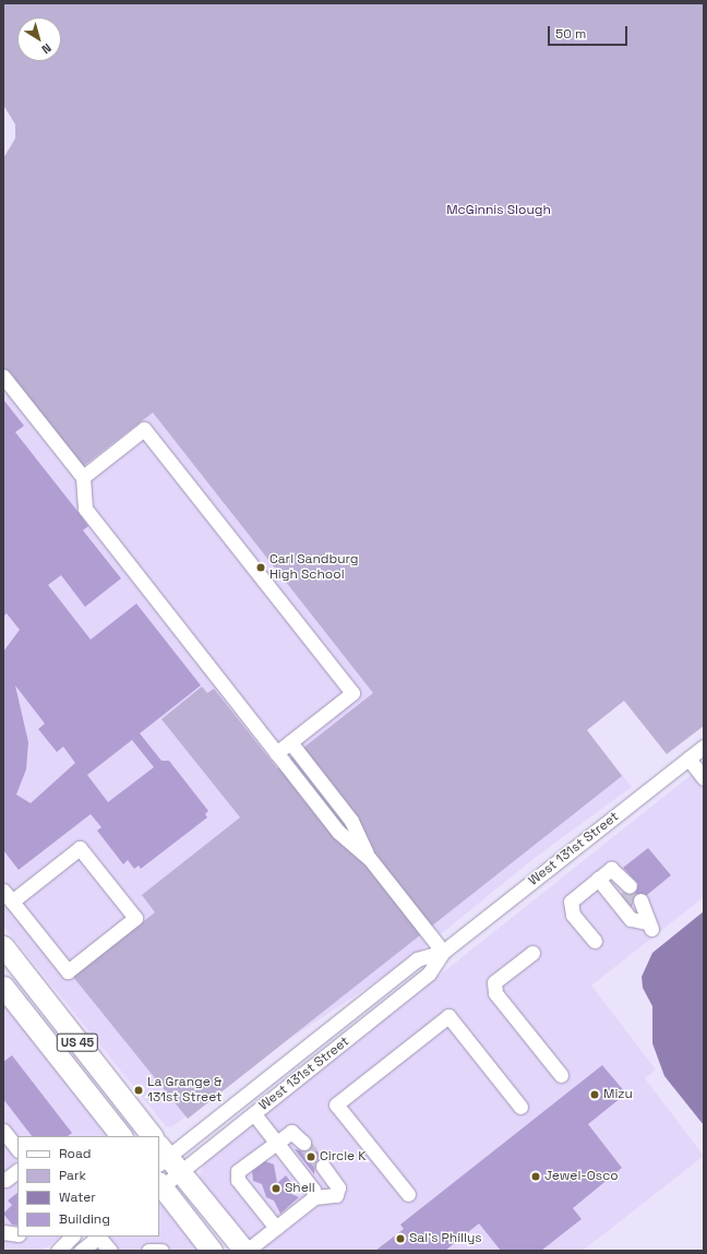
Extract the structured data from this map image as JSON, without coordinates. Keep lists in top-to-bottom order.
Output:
{
  "streets": {
    "highway": ["US 45"],
    "street": ["West 131st Street"]
  },
  "parks": ["McGinnis Slough"],
  "places": [
    "Carl Sandburg High School",
    "La Grange & 131st Street",
    "Mizu",
    "Circle K",
    "Jewel-Osco",
    "Shell",
    "Sal's Phillys"
  ],
  "legend": [
    "Road",
    "Park",
    "Water",
    "Building"
  ],
  "scale_bar": "50 m",
  "north": "bottom right"
}
